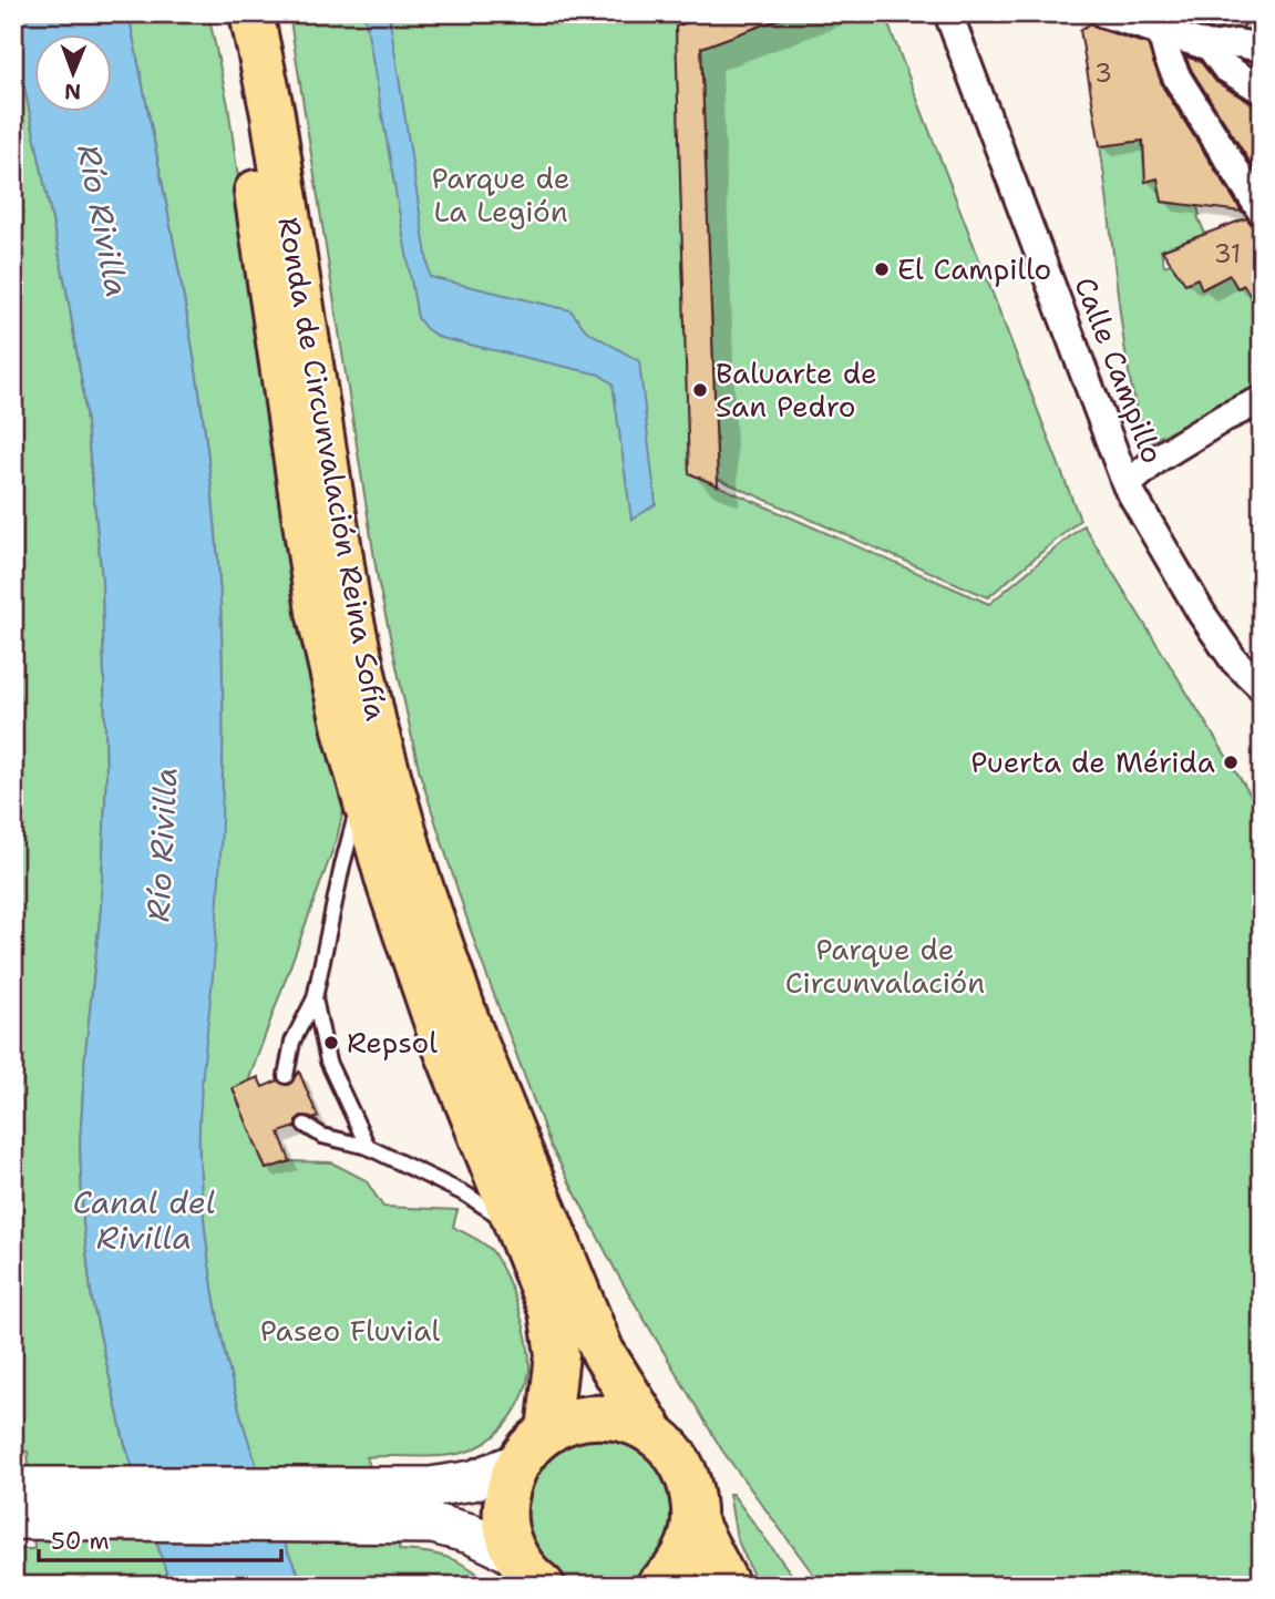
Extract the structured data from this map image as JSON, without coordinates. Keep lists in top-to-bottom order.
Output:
{
  "streets": {
    "main road": ["Ronda de Circunvalación Reina Sofía"],
    "street": ["Calle Campillo"]
  },
  "water": ["Río Rivilla", "Canal del Rivilla"],
  "parks": ["Parque de La Legión", "Parque de Circunvalación", "Paseo Fluvial"],
  "places": [
    "El Campillo",
    "Baluarte de San Pedro",
    "Puerta de Mérida",
    "Repsol"
  ],
  "house_numbers": ["3", "31"],
  "scale_bar": "50 m",
  "north": "bottom"
}
